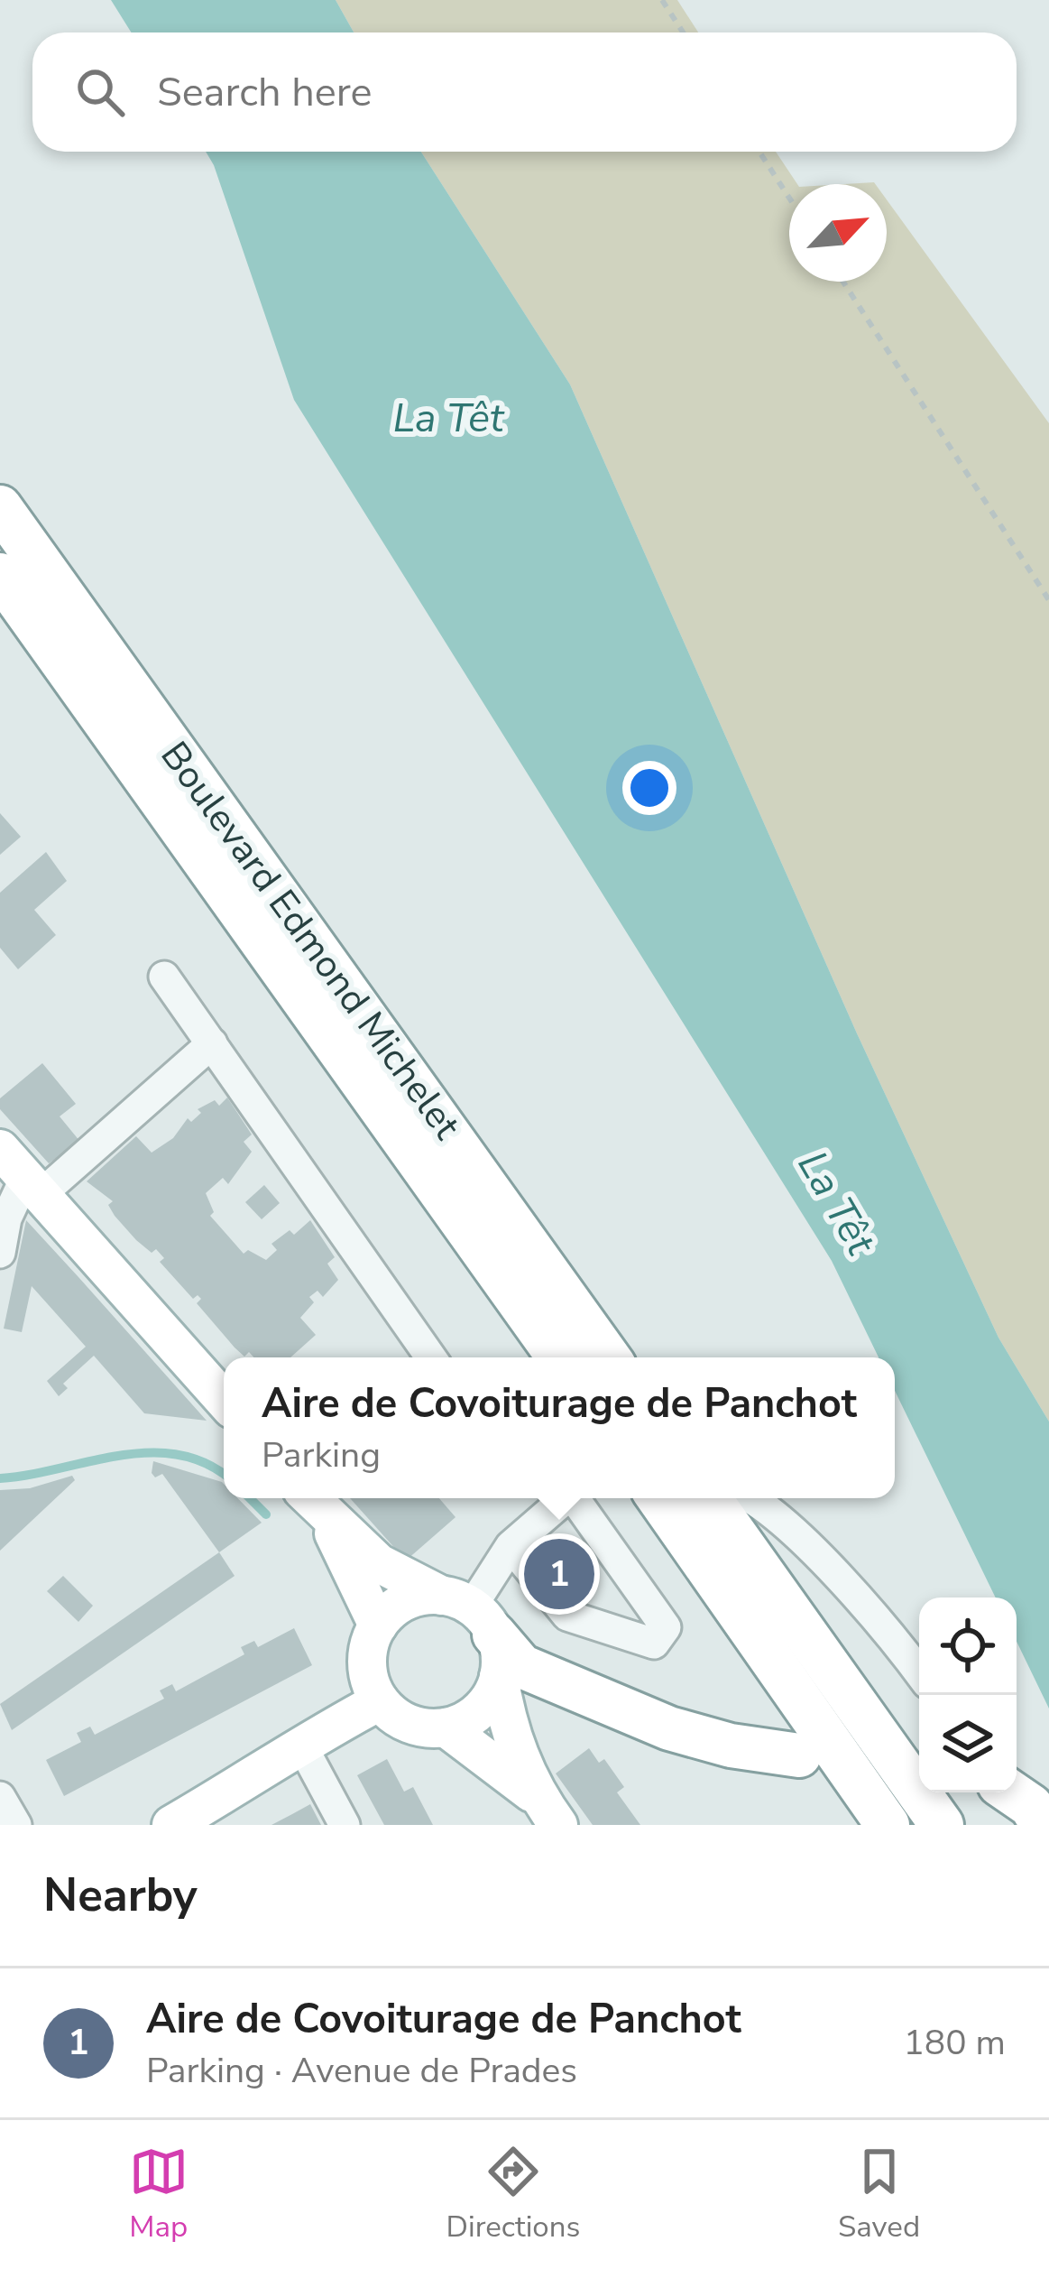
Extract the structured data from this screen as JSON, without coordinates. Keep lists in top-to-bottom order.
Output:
{
  "streets": {
    "highway": ["Boulevard Edmond Michelet"]
  },
  "water": ["La Têt"],
  "north": "top right",
  "page": {
    "search": "Search here",
    "popup": ["Aire de Covoiturage de Panchot", "Parking"],
    "pins": "1",
    "heading": "Nearby",
    "list": [
      {
        "mark": "1",
        "name": "Aire de Covoiturage de Panchot",
        "note": "Parking · Avenue de Prades",
        "value": "180 m"
      }
    ],
    "nav": ["Map", "Directions", "Saved"]
  }
}
